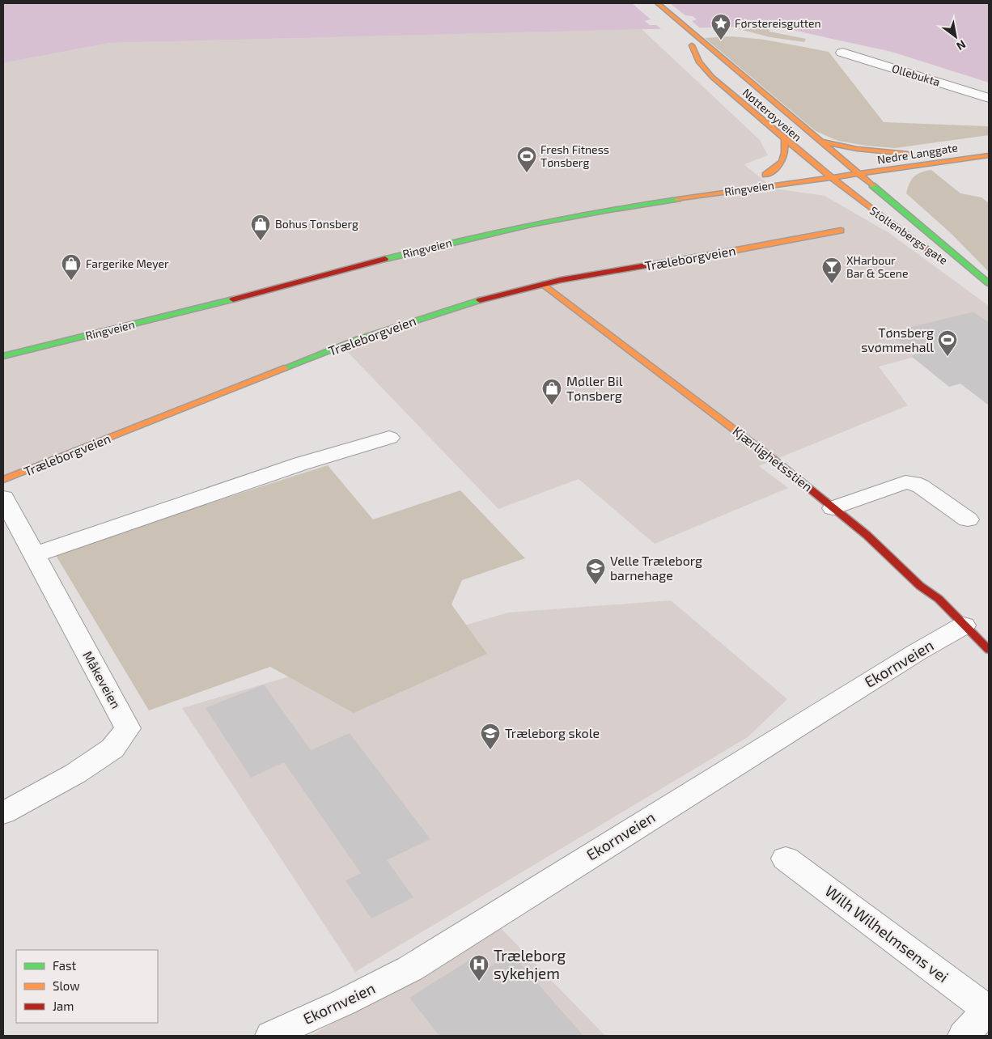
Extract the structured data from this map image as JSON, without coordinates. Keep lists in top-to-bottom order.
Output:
{
  "streets": {
    "main road": [
      "Nøtterøyveien",
      "Nedre Langgate",
      "Ringveien",
      "Stoltenbergs gate",
      "Træleborgveien",
      "Kjærlighetsstien"
    ],
    "street": [
      "Ollebukta",
      "Ekornveien",
      "Måkeveien",
      "Wilh Wilhelmsens vei"
    ]
  },
  "crossings": [
    ["Nøtterøyveien", "Nedre Langgate"],
    ["Nøtterøyveien", "Ringveien"],
    ["Nøtterøyveien", "Stoltenbergs gate"],
    ["Nedre Langgate", "Ringveien"],
    ["Nedre Langgate", "Stoltenbergs gate"],
    ["Ringveien", "Stoltenbergs gate"],
    ["Træleborgveien", "Kjærlighetsstien"],
    ["Kjærlighetsstien", "Ekornveien"]
  ],
  "places": {
    "place": ["Førstereisgutten"],
    "sports": ["Fresh Fitness Tønsberg", "Tønsberg svømmehall"],
    "shop": ["Bohus Tønsberg", "Fargerike Meyer", "Møller Bil Tønsberg"],
    "bar": ["XHarbour Bar & Scene"],
    "school or university": ["Velle Træleborg barnehage", "Træleborg skole"],
    "hospital": ["Træleborg sykehjem"]
  },
  "legend": ["Fast", "Slow", "Jam"],
  "north": "bottom right"
}
